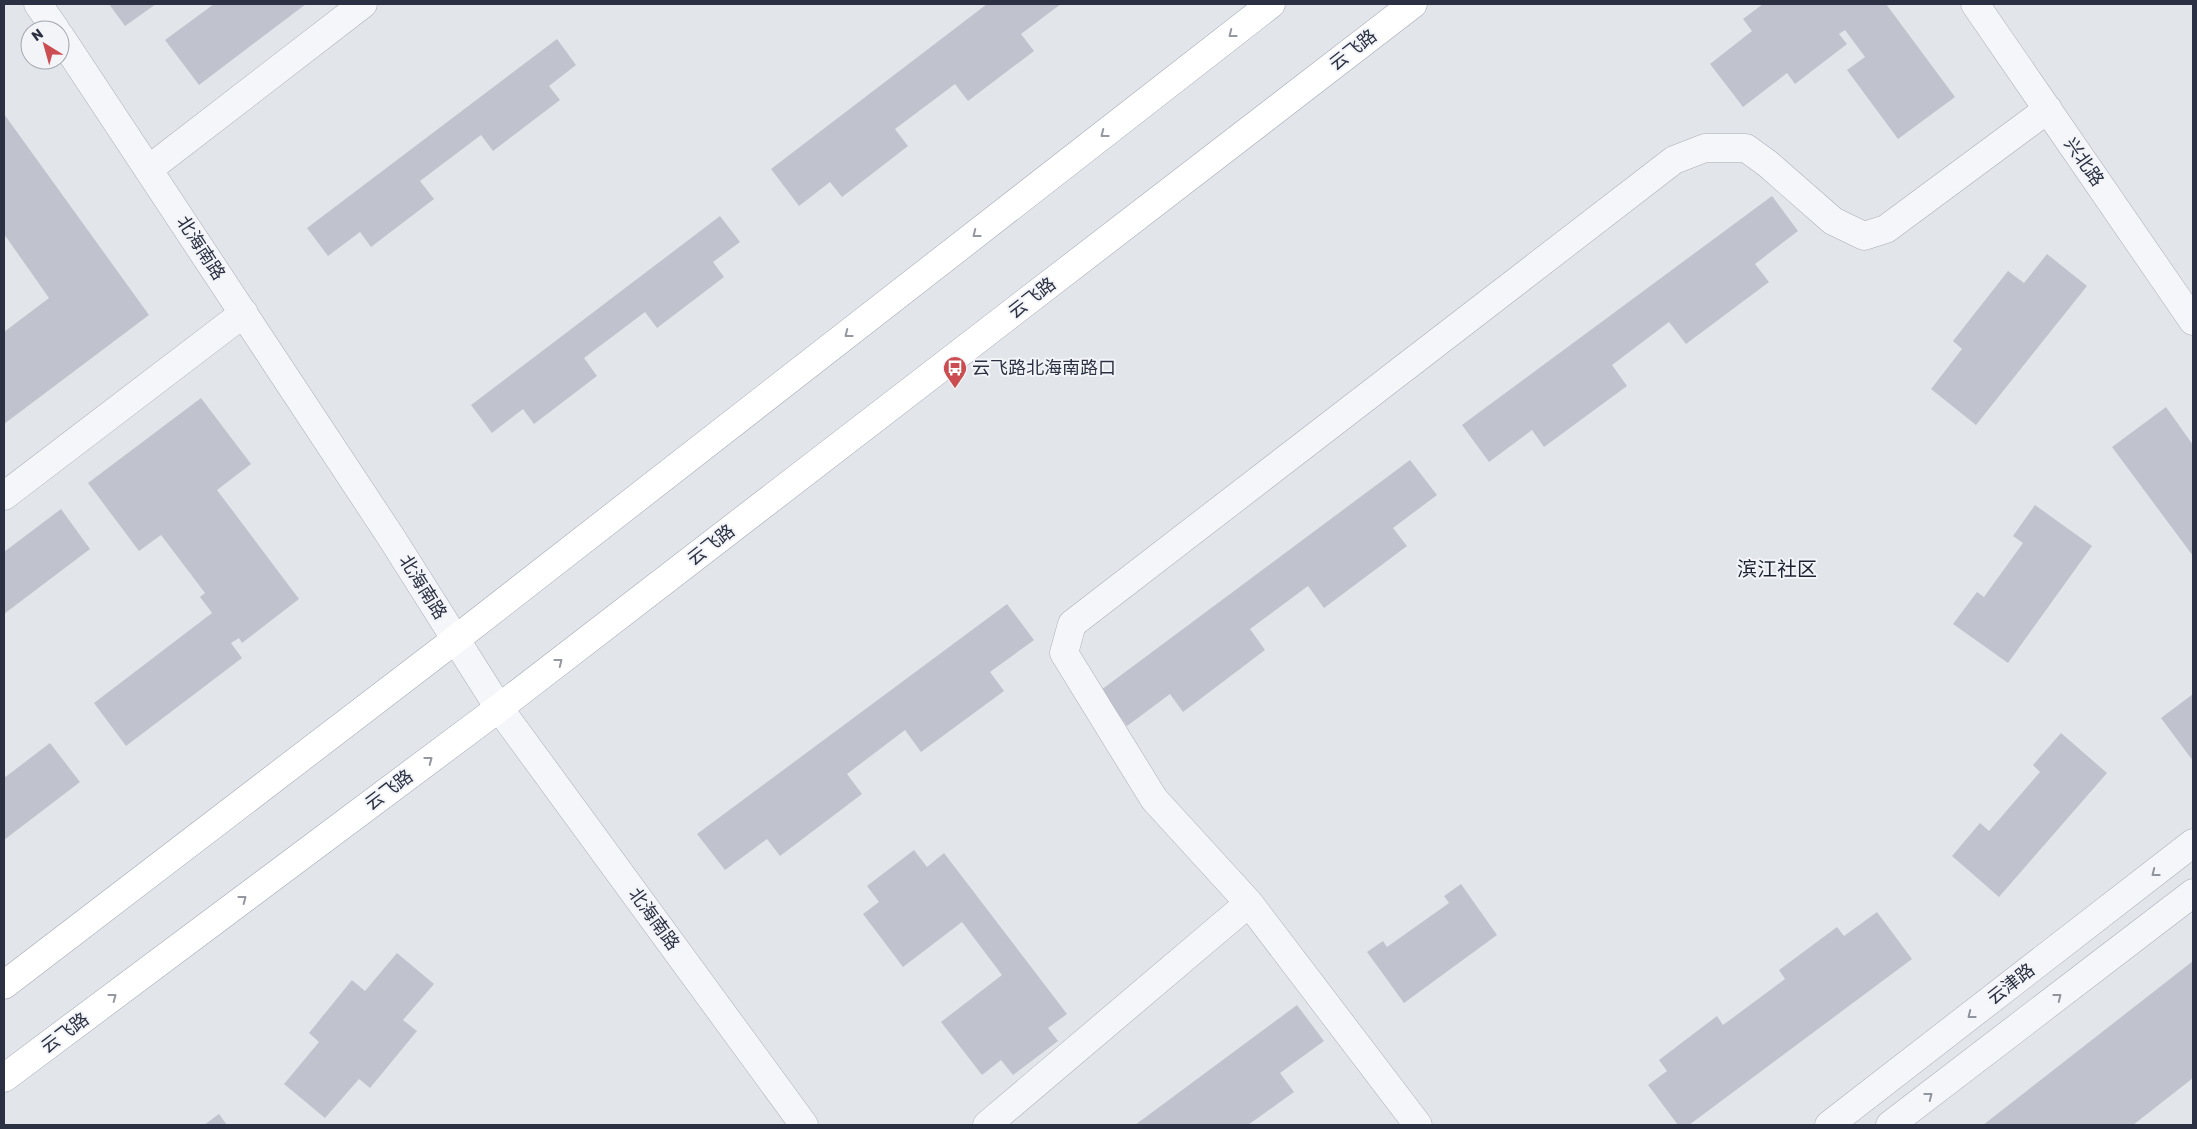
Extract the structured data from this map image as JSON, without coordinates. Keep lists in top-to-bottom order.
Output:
{
  "streets": {
    "main road": ["云飞路"],
    "street": ["兴北路", "北海南路", "云津路"]
  },
  "crossings": [
    ["云飞路", "北海南路"]
  ],
  "districts": ["滨江社区"],
  "places": {
    "bus stop": ["云飞路北海南路口"]
  },
  "north": "top left"
}
